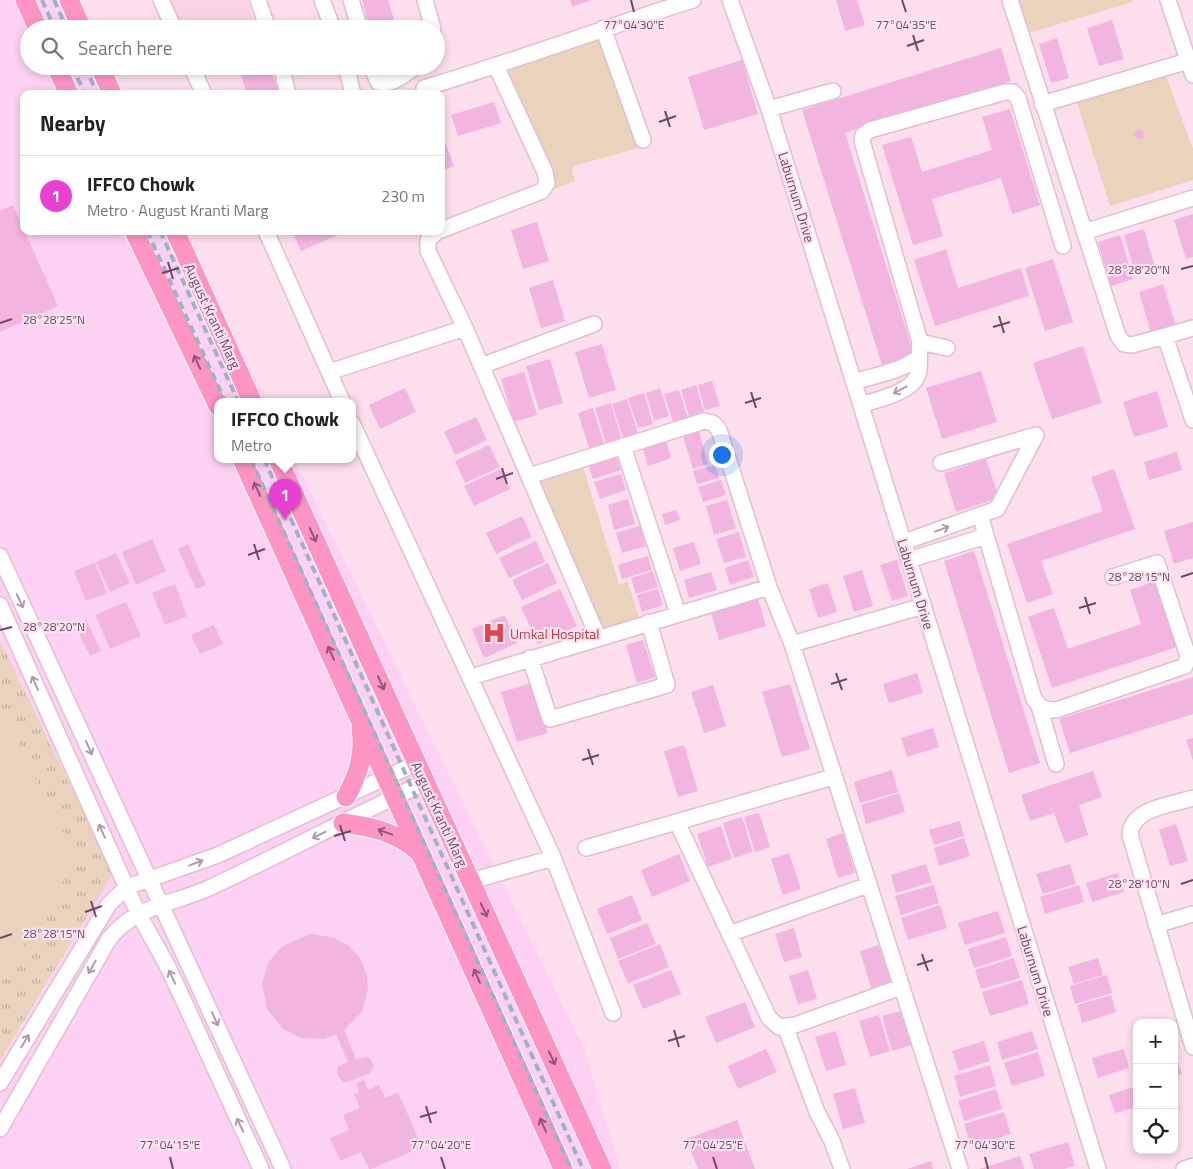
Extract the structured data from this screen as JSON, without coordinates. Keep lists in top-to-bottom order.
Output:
{
  "streets": {
    "main road": ["August Kranti Marg"],
    "street": ["Laburnum Drive"]
  },
  "places": {
    "hospital": ["Umkal Hospital"]
  },
  "page": {
    "search": "Search here",
    "heading": "Nearby",
    "list": [
      {
        "mark": "1",
        "name": "IFFCO Chowk",
        "note": "Metro · August Kranti Marg",
        "value": "230 m"
      }
    ],
    "popup": ["IFFCO Chowk", "Metro"],
    "pins": "1",
    "map_buttons": ["+", "−"]
  },
  "coordinates": [
    "77°04'30\"E",
    "77°04'35\"E",
    "28°28'20\"N",
    "28°28'25\"N",
    "28°28'15\"N",
    "28°28'10\"N",
    "77°04'15\"E",
    "77°04'20\"E",
    "77°04'25\"E"
  ]
}
